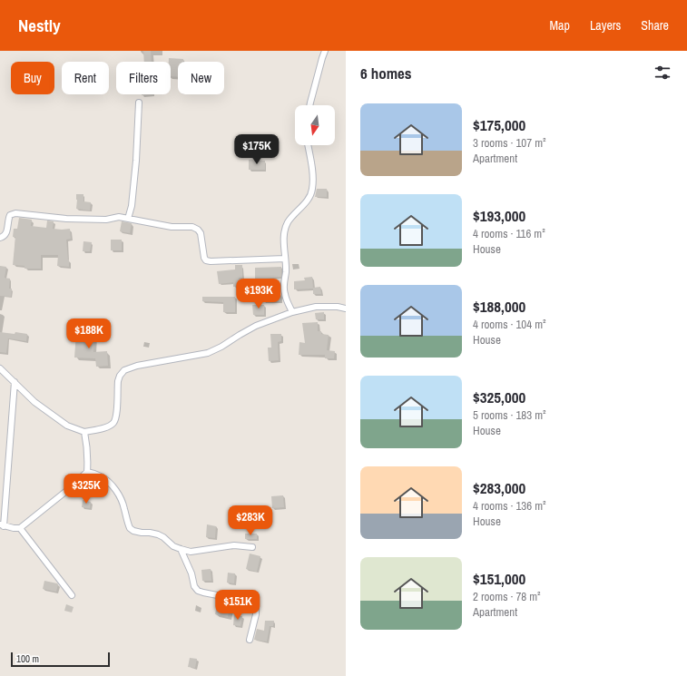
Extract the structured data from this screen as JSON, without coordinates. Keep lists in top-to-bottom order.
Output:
{
  "scale_bar": "100 m",
  "north": "bottom",
  "page": {
    "header": "Nestly",
    "nav": ["Map", "Layers", "Share"],
    "heading": "6 homes",
    "chip": [
      "Buy",
      "Rent",
      "Filters",
      "New"
    ],
    "list": [
      {
        "name": "$175,000",
        "note": "3 rooms · 107 m² · Apartment"
      },
      {
        "name": "$193,000",
        "note": "4 rooms · 116 m² · House"
      },
      {
        "name": "$188,000",
        "note": "4 rooms · 104 m² · House"
      },
      {
        "name": "$325,000",
        "note": "5 rooms · 183 m² · House"
      },
      {
        "name": "$283,000",
        "note": "4 rooms · 136 m² · House"
      },
      {
        "name": "$151,000",
        "note": "2 rooms · 78 m² · Apartment"
      }
    ],
    "price": [
      "$175K",
      "$193K",
      "$188K",
      "$325K",
      "$283K",
      "$151K"
    ],
    "scale": "100 m"
  }
}
